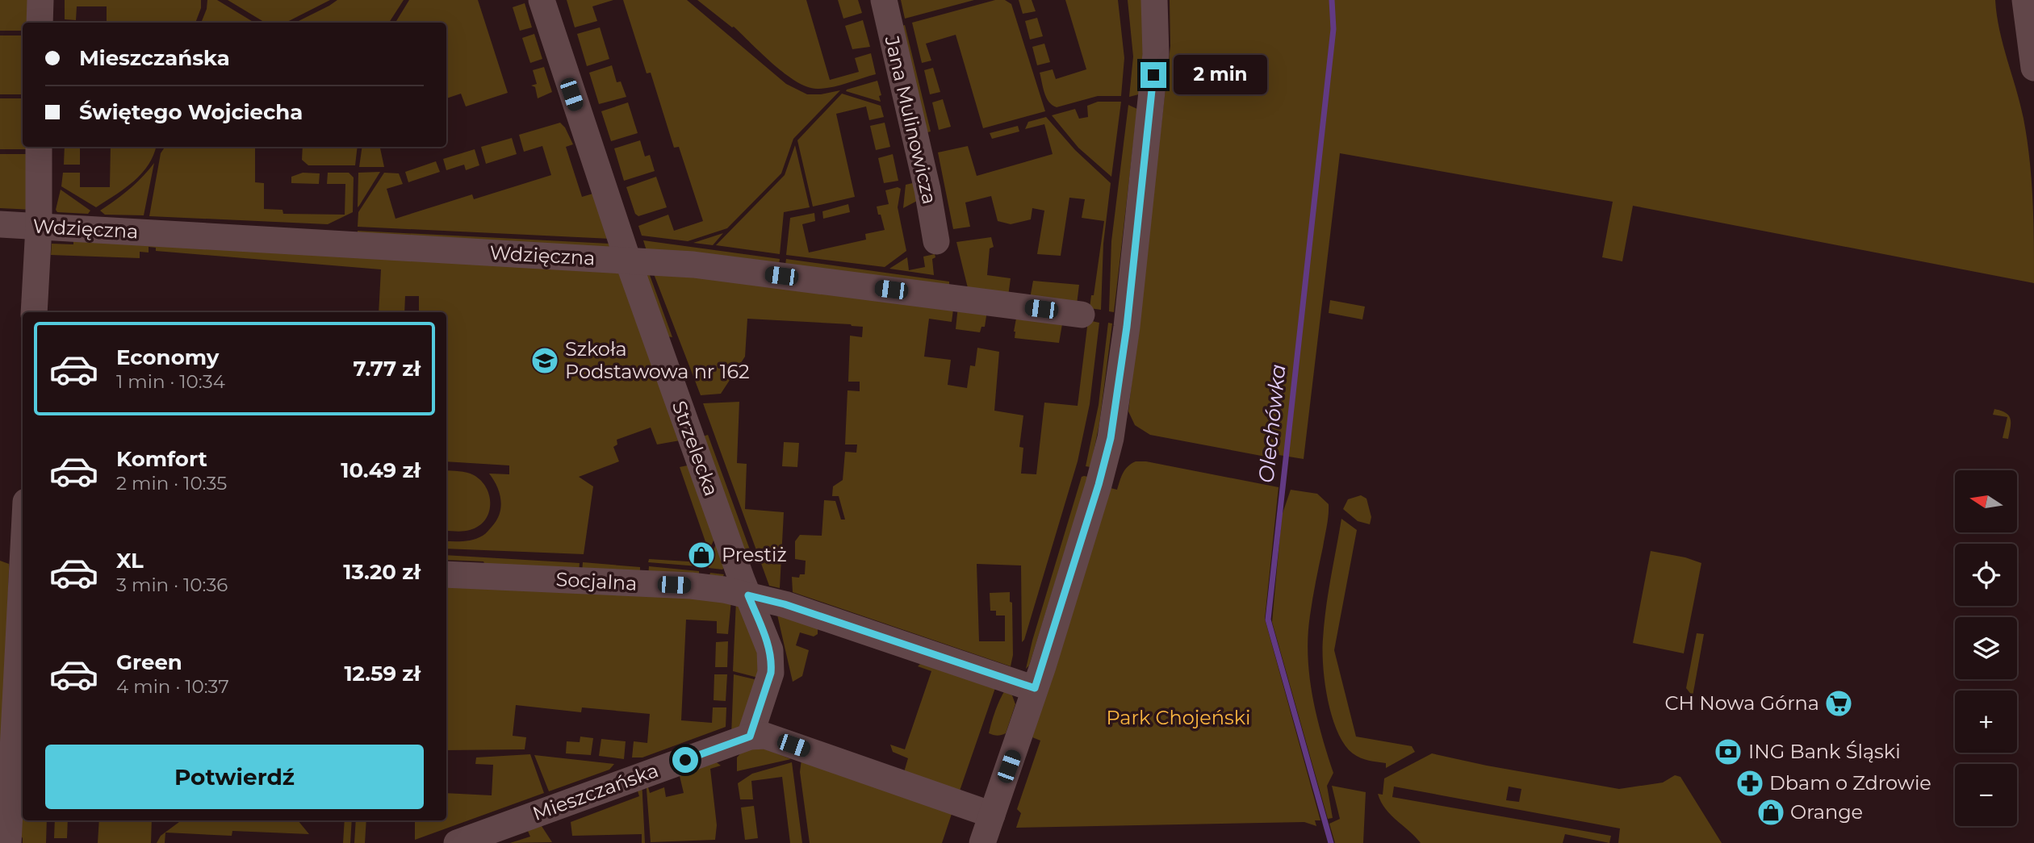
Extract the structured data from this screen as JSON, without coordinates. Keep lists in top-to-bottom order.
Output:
{
  "streets": {
    "street": [
      "Jana Mulinowicza",
      "Wdzięczna",
      "Strzelecka",
      "Socjalna",
      "Mieszczańska"
    ]
  },
  "crossings": [
    ["Wdzięczna", "Strzelecka"],
    ["Strzelecka", "Socjalna"],
    ["Strzelecka", "Mieszczańska"]
  ],
  "water": ["Olechówka"],
  "parks": ["Park Chojeński"],
  "places": {
    "school or university": ["Szkoła Podstawowa nr 162"],
    "shop": ["Prestiż", "Orange"],
    "supermarket": ["CH Nowa Górna"],
    "bank": ["ING Bank Śląski"],
    "pharmacy": ["Dbam o Zdrowie"]
  },
  "north": "left",
  "page": {
    "banner": ["Mieszczańska", "Świętego Wojciecha"],
    "bubble": "2 min",
    "list": [
      {
        "name": "Economy",
        "note": "1 min · 10:34",
        "value": "7.77 zł"
      },
      {
        "name": "Komfort",
        "note": "2 min · 10:35",
        "value": "10.49 zł"
      },
      {
        "name": "XL",
        "note": "3 min · 10:36",
        "value": "13.20 zł"
      },
      {
        "name": "Green",
        "note": "4 min · 10:37",
        "value": "12.59 zł"
      }
    ],
    "map_buttons": ["+", "−"],
    "buttons": "Potwierdź"
  }
}
